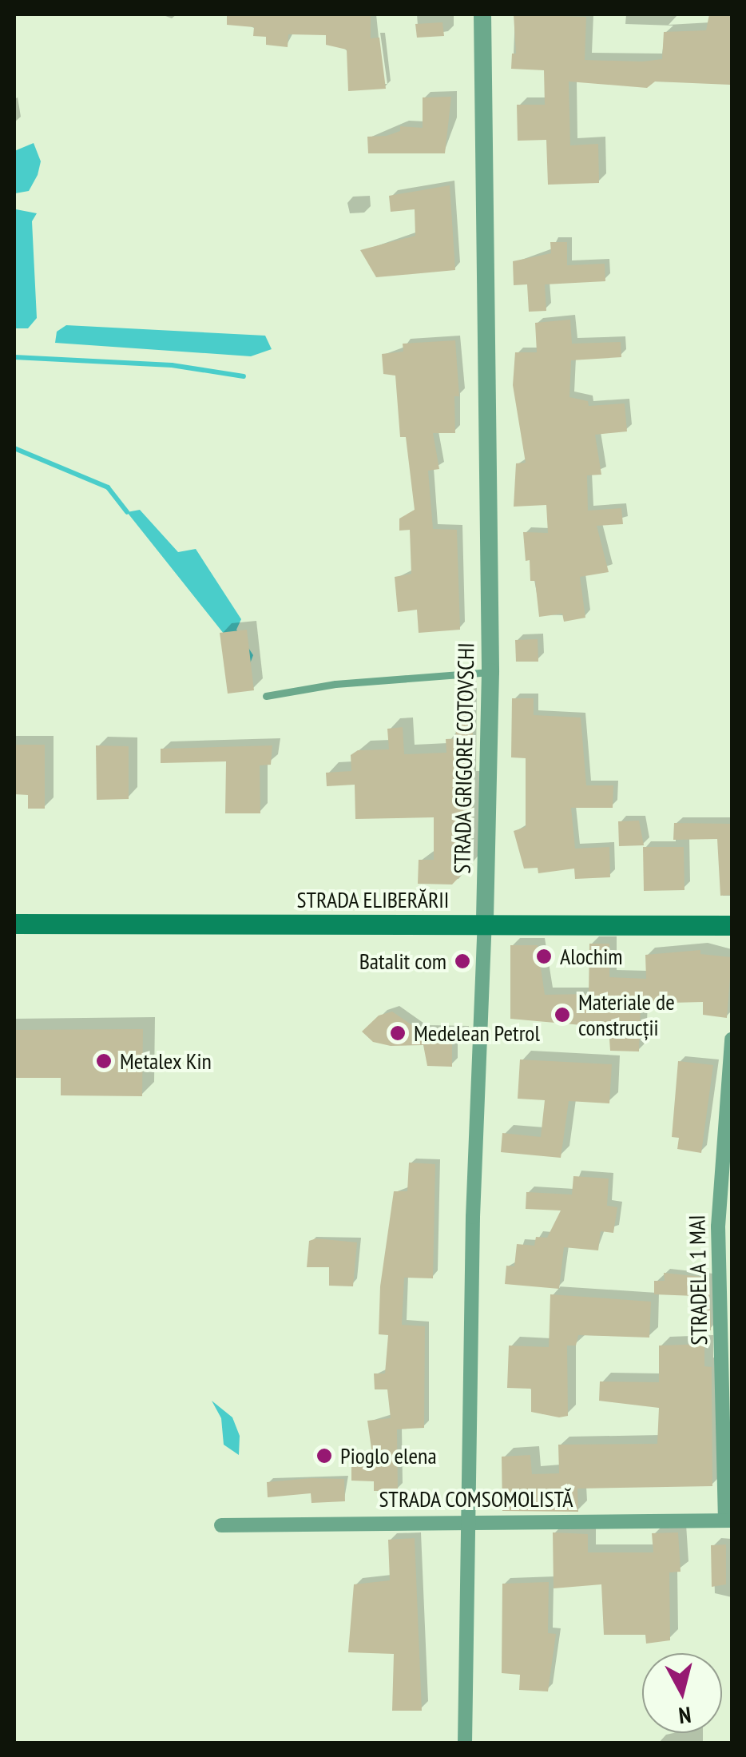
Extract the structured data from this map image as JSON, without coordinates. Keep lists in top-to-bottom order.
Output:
{
  "streets": {
    "main road": ["STRADA ELIBERĂRII"],
    "street": ["STRADA GRIGORE COTOVSCHI", "STRADELA 1 MAI", "STRADA COMSOMOLISTĂ"]
  },
  "crossings": [
    ["STRADA GRIGORE COTOVSCHI", "STRADA ELIBERĂRII"],
    ["STRADA GRIGORE COTOVSCHI", "STRADA COMSOMOLISTĂ"],
    ["STRADELA 1 MAI", "STRADA COMSOMOLISTĂ"]
  ],
  "places": [
    "Alochim",
    "Batalit com",
    "Materiale de construcții",
    "Medelean Petrol",
    "Metalex Kin",
    "Pioglo elena"
  ],
  "north": "bottom"
}
